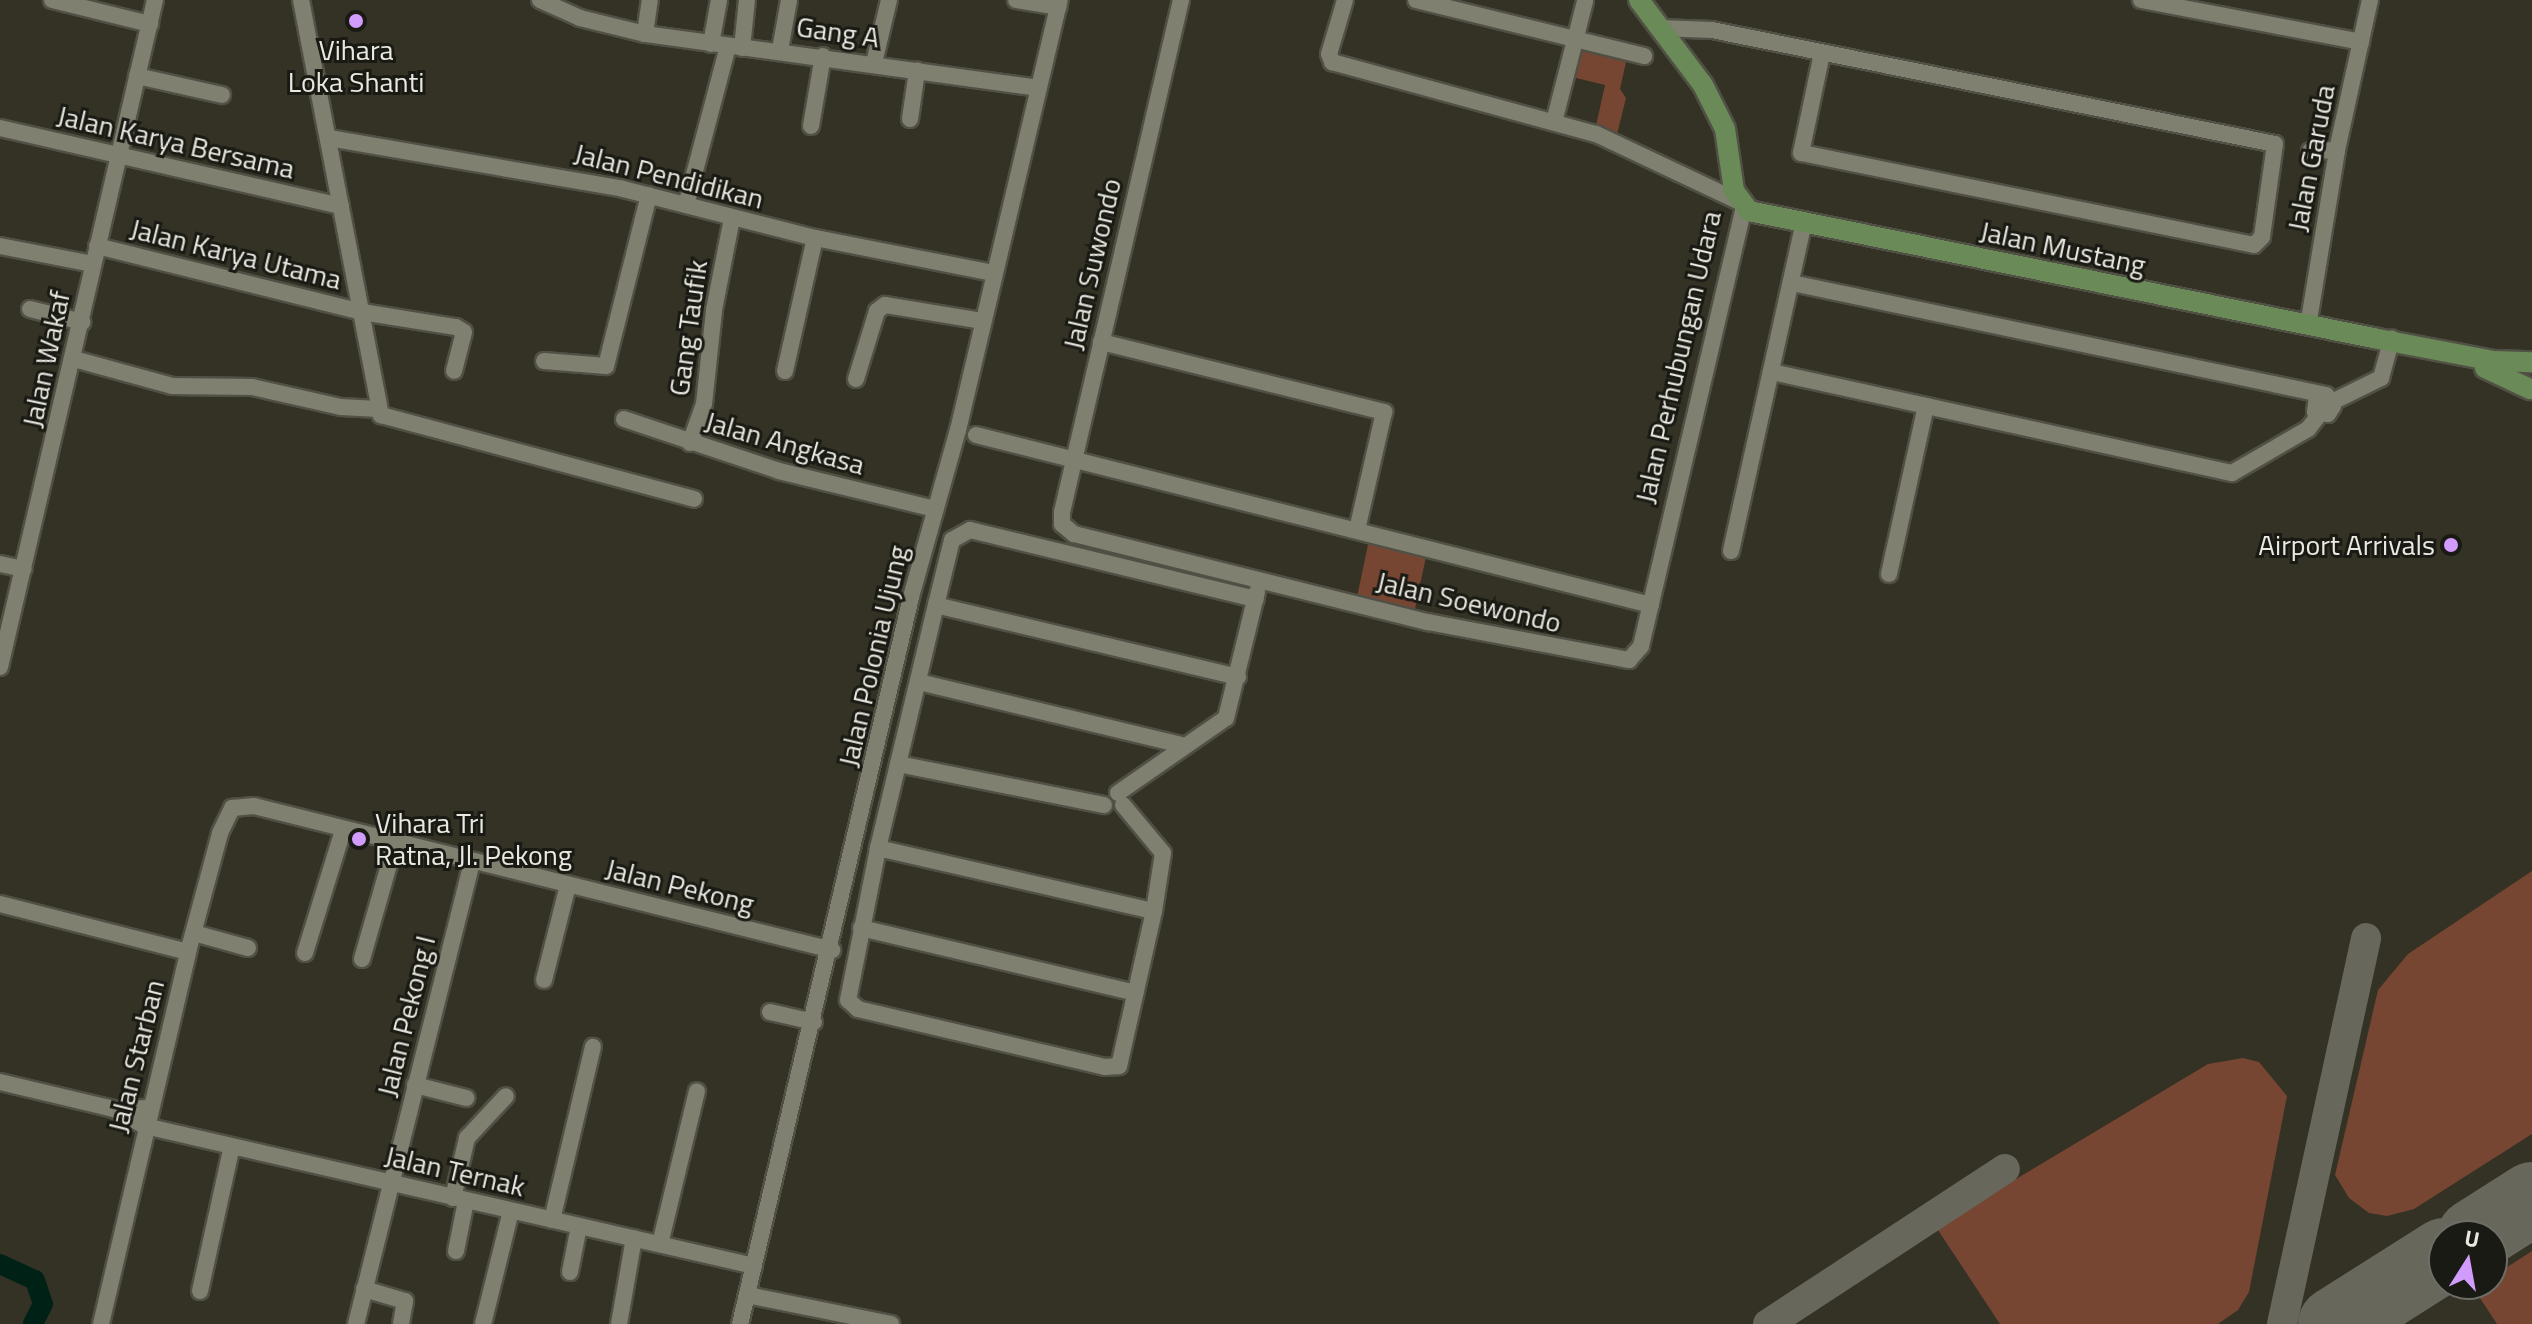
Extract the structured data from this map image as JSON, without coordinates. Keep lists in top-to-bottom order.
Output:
{
  "streets": {
    "main road": ["Jalan Mustang", "Jalan Perhubungan Udara"],
    "street": [
      "Gang A",
      "Jalan Karya Bersama",
      "Jalan Garuda",
      "Jalan Pendidikan",
      "Jalan Karya Utama",
      "Jalan Suwondo",
      "Gang Taufik",
      "Jalan Wakaf",
      "Jalan Angkasa",
      "Jalan Soewondo",
      "Jalan Polonia Ujung",
      "Jalan Pekong",
      "Jalan Pekong I",
      "Jalan Starban",
      "Jalan Ternak"
    ]
  },
  "crossings": [
    ["Gang A", "Jalan Polonia Ujung"],
    ["Jalan Karya Bersama", "Jalan Wakaf"],
    ["Jalan Garuda", "Jalan Mustang"],
    ["Jalan Pendidikan", "Gang Taufik"],
    ["Jalan Pendidikan", "Jalan Polonia Ujung"],
    ["Jalan Mustang", "Jalan Perhubungan Udara"],
    ["Jalan Karya Utama", "Jalan Wakaf"],
    ["Jalan Suwondo", "Jalan Soewondo"],
    ["Gang Taufik", "Jalan Angkasa"],
    ["Jalan Perhubungan Udara", "Jalan Soewondo"],
    ["Jalan Angkasa", "Jalan Polonia Ujung"],
    ["Jalan Polonia Ujung", "Jalan Pekong"],
    ["Jalan Polonia Ujung", "Jalan Ternak"],
    ["Jalan Pekong", "Jalan Pekong I"],
    ["Jalan Pekong", "Jalan Starban"],
    ["Jalan Pekong I", "Jalan Ternak"],
    ["Jalan Starban", "Jalan Ternak"]
  ],
  "places": ["Vihara Loka Shanti", "Airport Arrivals", "Vihara Tri Ratna, Jl. Pekong"],
  "north": "top"
}
